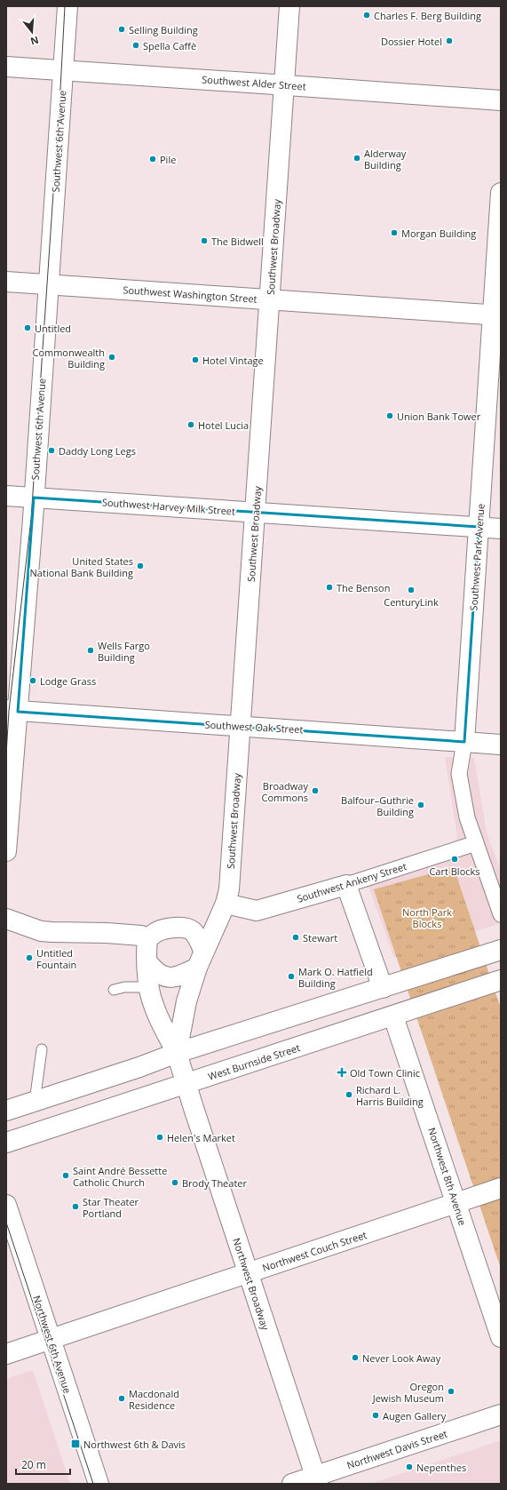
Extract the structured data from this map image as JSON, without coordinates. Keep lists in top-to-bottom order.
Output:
{
  "streets": {
    "street": [
      "Southwest Alder Street",
      "Southwest 6th Avenue",
      "Southwest Broadway",
      "Southwest Washington Street",
      "Southwest Harvey Milk Street",
      "Southwest Park Avenue",
      "Southwest Oak Street",
      "Southwest Ankeny Street",
      "West Burnside Street",
      "Northwest 8th Avenue",
      "Northwest Couch Street",
      "Northwest Broadway",
      "Northwest 6th Avenue",
      "Northwest Davis Street"
    ]
  },
  "crossings": [
    ["Southwest Alder Street", "Southwest 6th Avenue"],
    ["Southwest Alder Street", "Southwest Broadway"],
    ["Southwest 6th Avenue", "Southwest Washington Street"],
    ["Southwest 6th Avenue", "Southwest Harvey Milk Street"],
    ["Southwest 6th Avenue", "Southwest Oak Street"],
    ["Southwest Broadway", "Southwest Washington Street"],
    ["Southwest Broadway", "Southwest Harvey Milk Street"],
    ["Southwest Broadway", "Southwest Oak Street"],
    ["Southwest Broadway", "Southwest Ankeny Street"],
    ["Southwest Broadway", "West Burnside Street"],
    ["Southwest Broadway", "Northwest Broadway"],
    ["Southwest Washington Street", "Southwest Park Avenue"],
    ["Southwest Harvey Milk Street", "Southwest Park Avenue"],
    ["Southwest Park Avenue", "Southwest Oak Street"],
    ["Southwest Park Avenue", "Southwest Ankeny Street"],
    ["West Burnside Street", "Northwest 8th Avenue"],
    ["West Burnside Street", "Northwest Broadway"],
    ["Northwest 8th Avenue", "Northwest Couch Street"],
    ["Northwest Couch Street", "Northwest Broadway"],
    ["Northwest Couch Street", "Northwest 6th Avenue"],
    ["Northwest Broadway", "Northwest Davis Street"]
  ],
  "parks": ["North Park Blocks"],
  "places": {
    "other": [
      "Charles F. Berg Building",
      "Selling Building",
      "Dossier Hotel",
      "Spella Caffè",
      "Alderway Building",
      "Pile",
      "Morgan Building",
      "The Bidwell",
      "Untitled",
      "Commonwealth Building",
      "Hotel Vintage",
      "Union Bank Tower",
      "Hotel Lucia",
      "Daddy Long Legs",
      "United States National Bank Building",
      "The Benson",
      "CenturyLink",
      "Wells Fargo Building",
      "Lodge Grass",
      "Broadway Commons",
      "Balfour–Guthrie Building",
      "Cart Blocks",
      "Stewart",
      "Untitled Fountain",
      "Mark O. Hatfield Building",
      "Richard L. Harris Building",
      "Helen's Market",
      "Saint André Bessette Catholic Church",
      "Brody Theater",
      "Star Theater Portland",
      "Never Look Away",
      "Oregon Jewish Museum",
      "Macdonald Residence",
      "Augen Gallery",
      "Nepenthes"
    ],
    "health": ["Old Town Clinic"],
    "transit": ["Northwest 6th & Davis"]
  },
  "scale_bar": "20 m",
  "north": "bottom"
}
